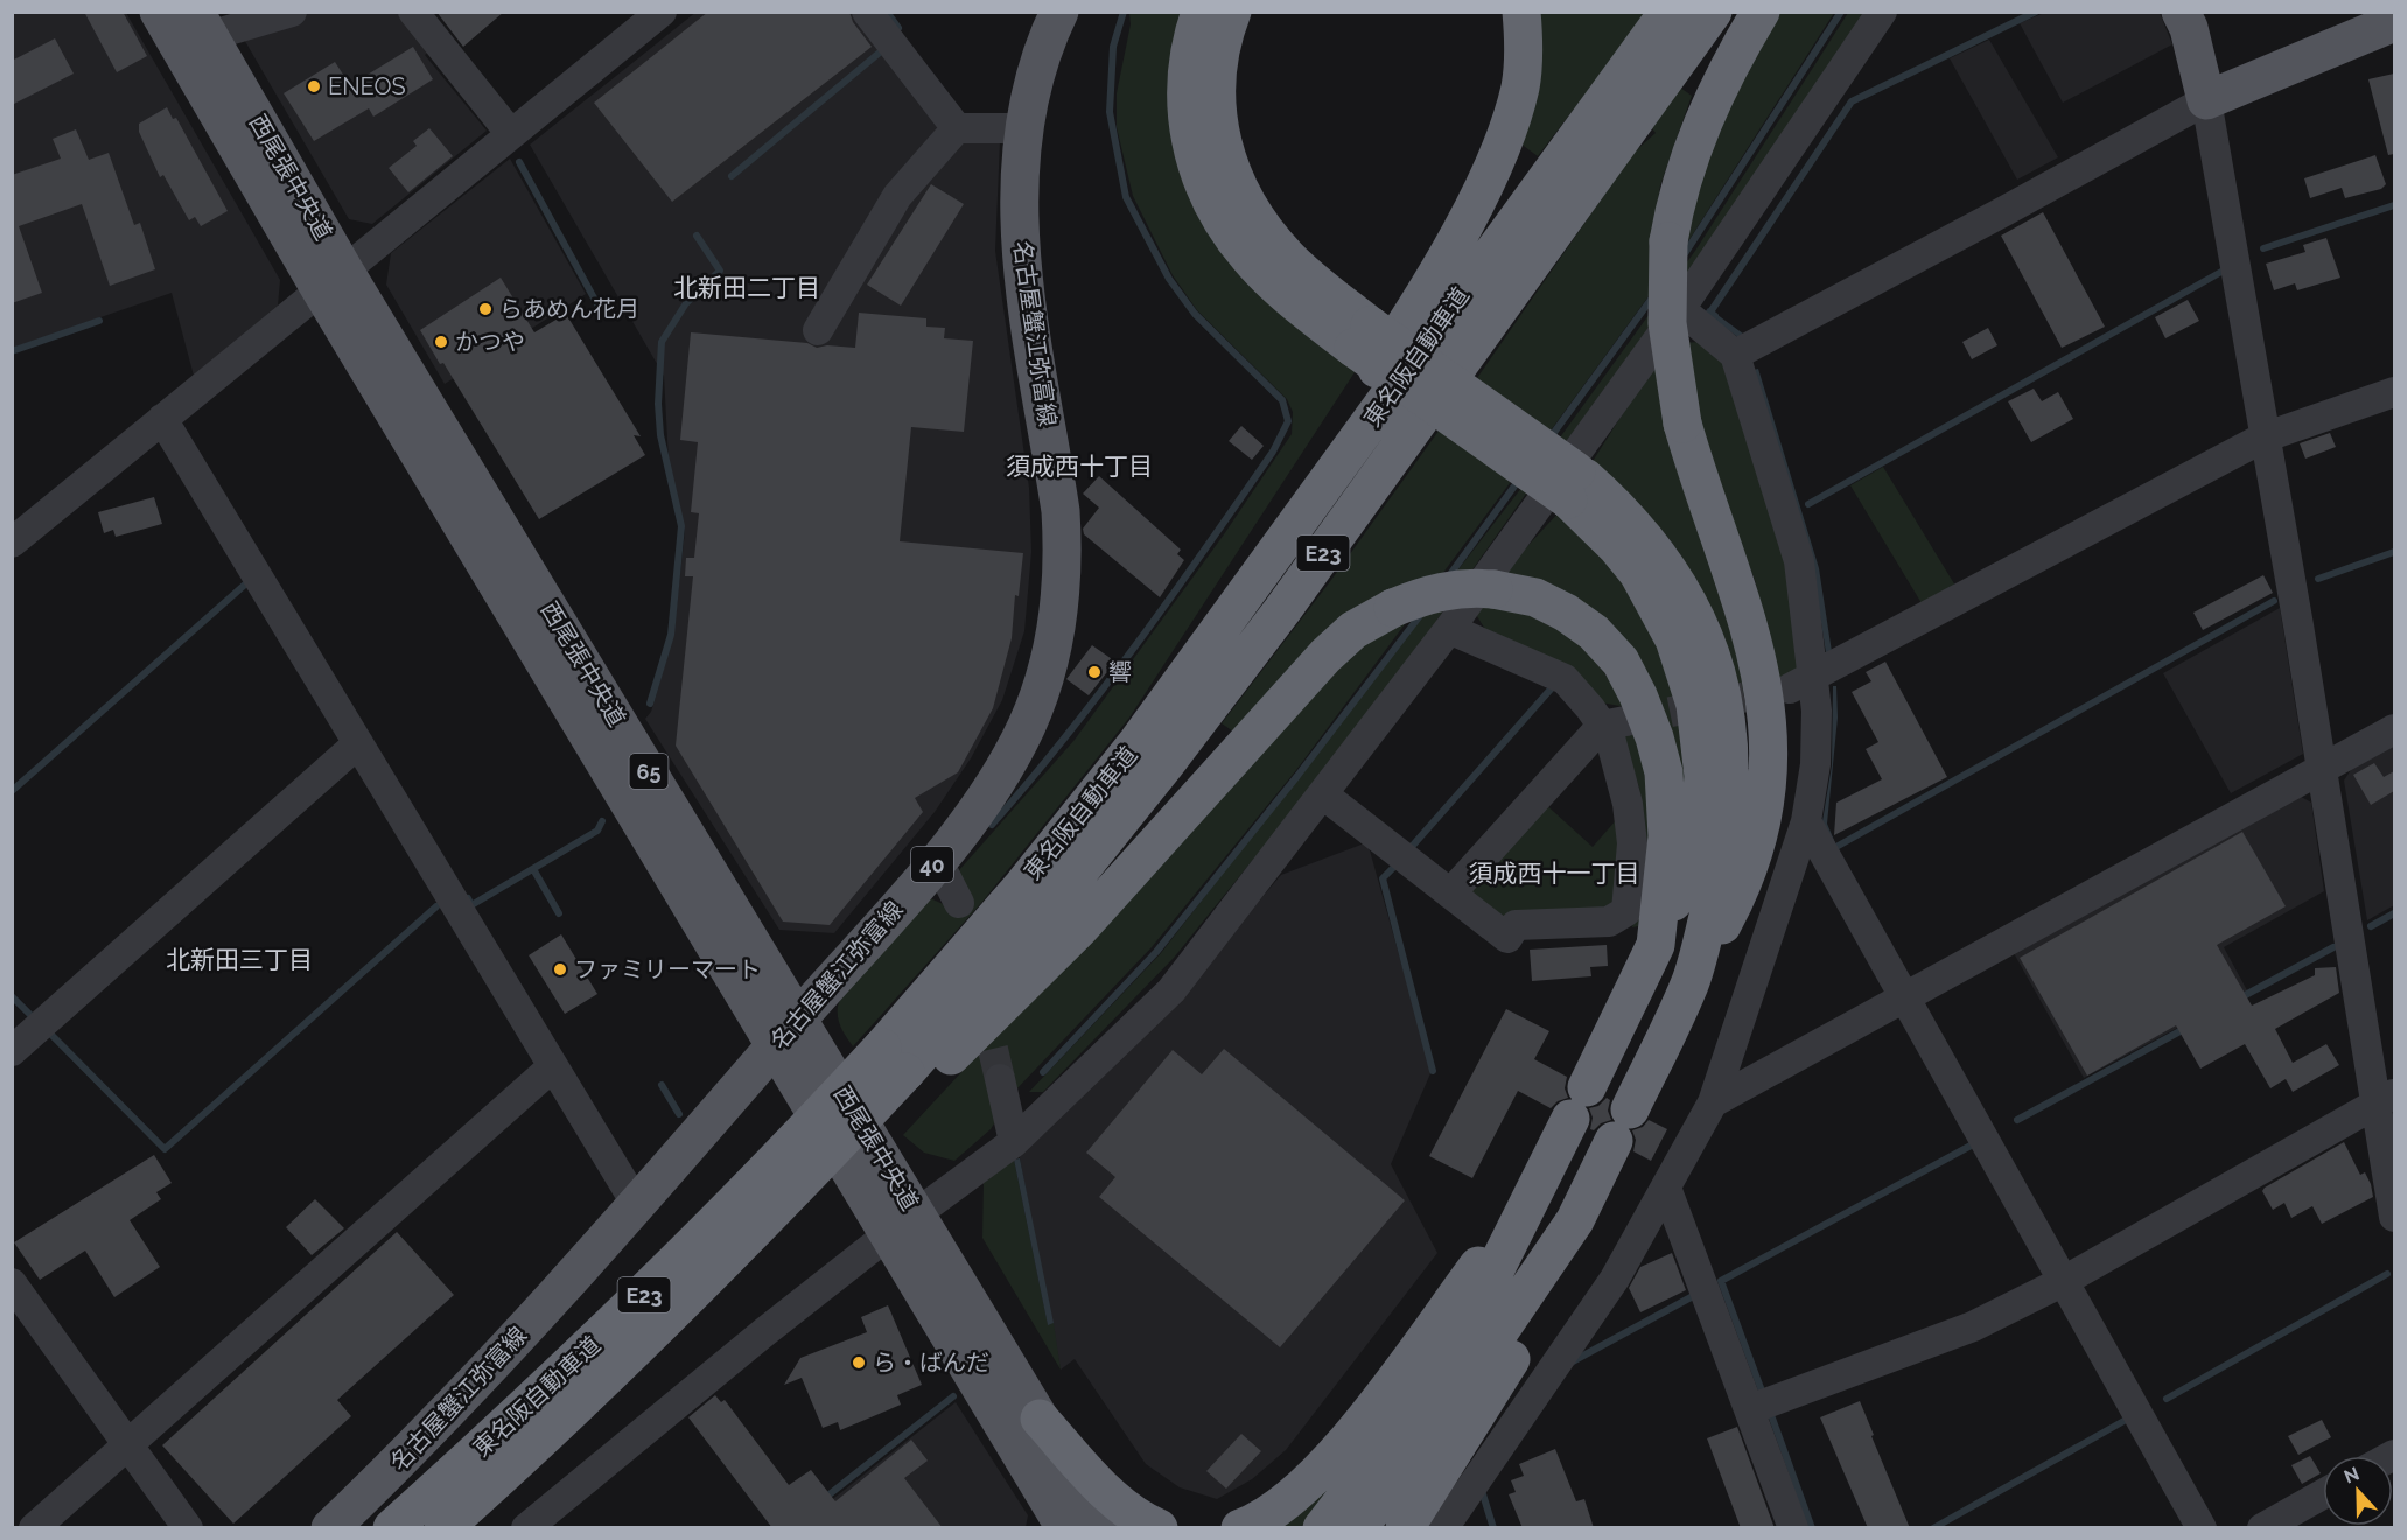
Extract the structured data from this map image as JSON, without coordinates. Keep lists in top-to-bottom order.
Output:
{
  "streets": {
    "highway": ["東名阪自動車道", "E23"],
    "main road": [
      "西尾張中央道",
      "名古屋蟹江弥富線",
      "65",
      "40"
    ]
  },
  "crossings": [
    ["西尾張中央道", "名古屋蟹江弥富線"]
  ],
  "districts": [
    "北新田二丁目",
    "須成西十丁目",
    "須成西十一丁目",
    "北新田三丁目"
  ],
  "places": [
    "ENEOS",
    "らあめん花月",
    "かつや",
    "響",
    "ファミリーマート",
    "ら・ばんだ"
  ],
  "north": "top"
}
